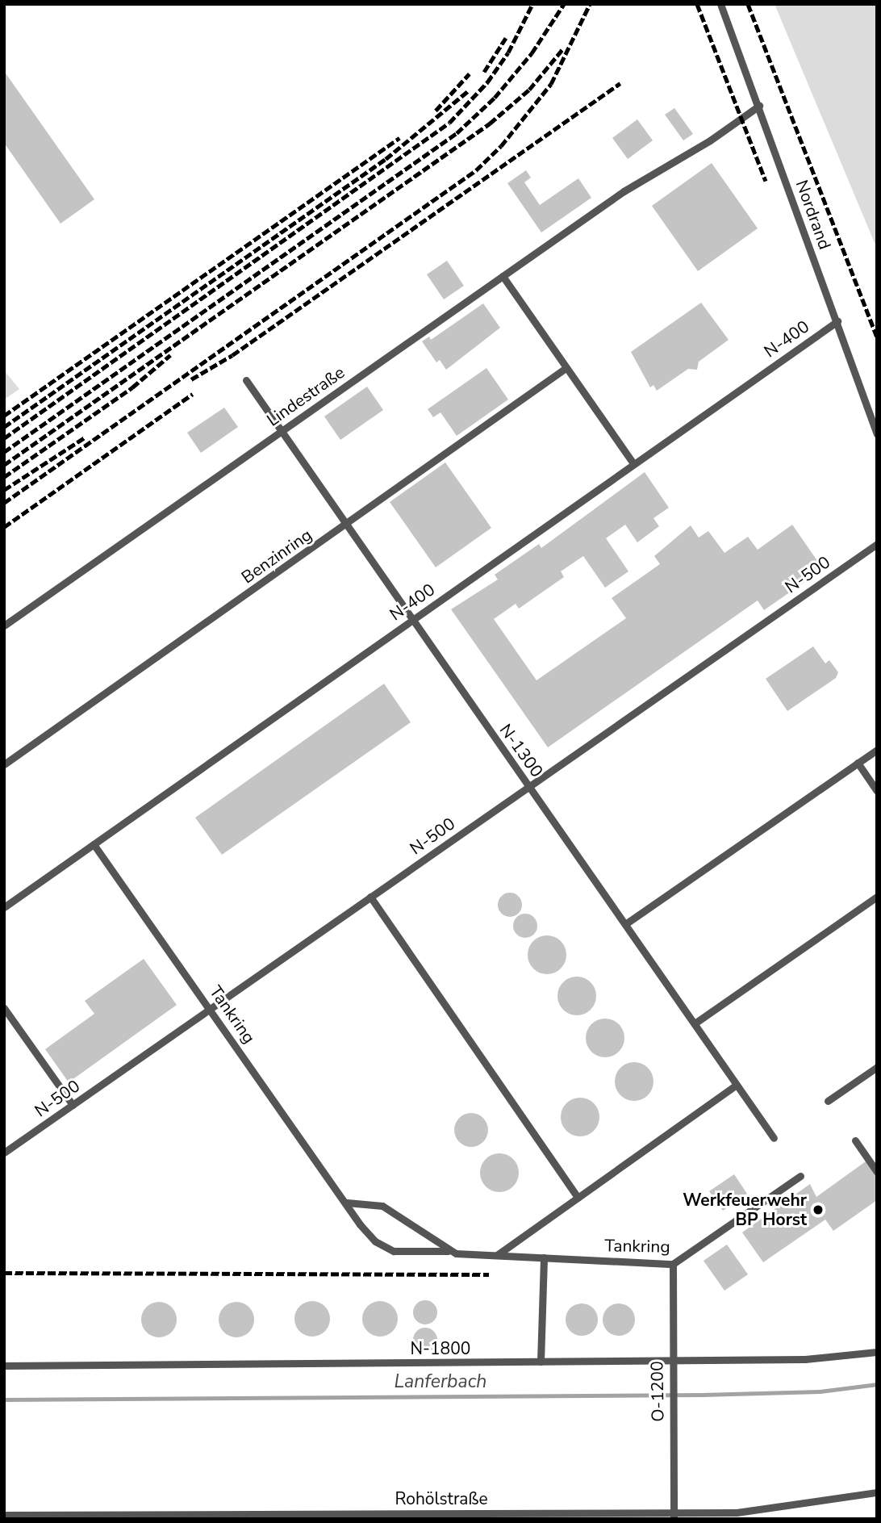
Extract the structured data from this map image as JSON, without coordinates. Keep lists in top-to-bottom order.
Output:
{
  "streets": {
    "lane": [
      "Nordrand",
      "N-400",
      "Lindestraße",
      "Benzinring",
      "N-500",
      "N-1300",
      "Tankring",
      "N-1800",
      "O-1200",
      "Rohölstraße"
    ]
  },
  "crossings": [
    ["Nordrand", "N-400"],
    ["Nordrand", "Lindestraße"],
    ["N-400", "N-1300"],
    ["N-400", "Tankring"],
    ["Lindestraße", "N-1300"],
    ["Benzinring", "N-1300"],
    ["N-500", "N-1300"],
    ["N-500", "Tankring"],
    ["Tankring", "O-1200"],
    ["N-1800", "O-1200"],
    ["O-1200", "Rohölstraße"]
  ],
  "water": ["Lanferbach"],
  "places": ["Werkfeuerwehr BP Horst"]
}
